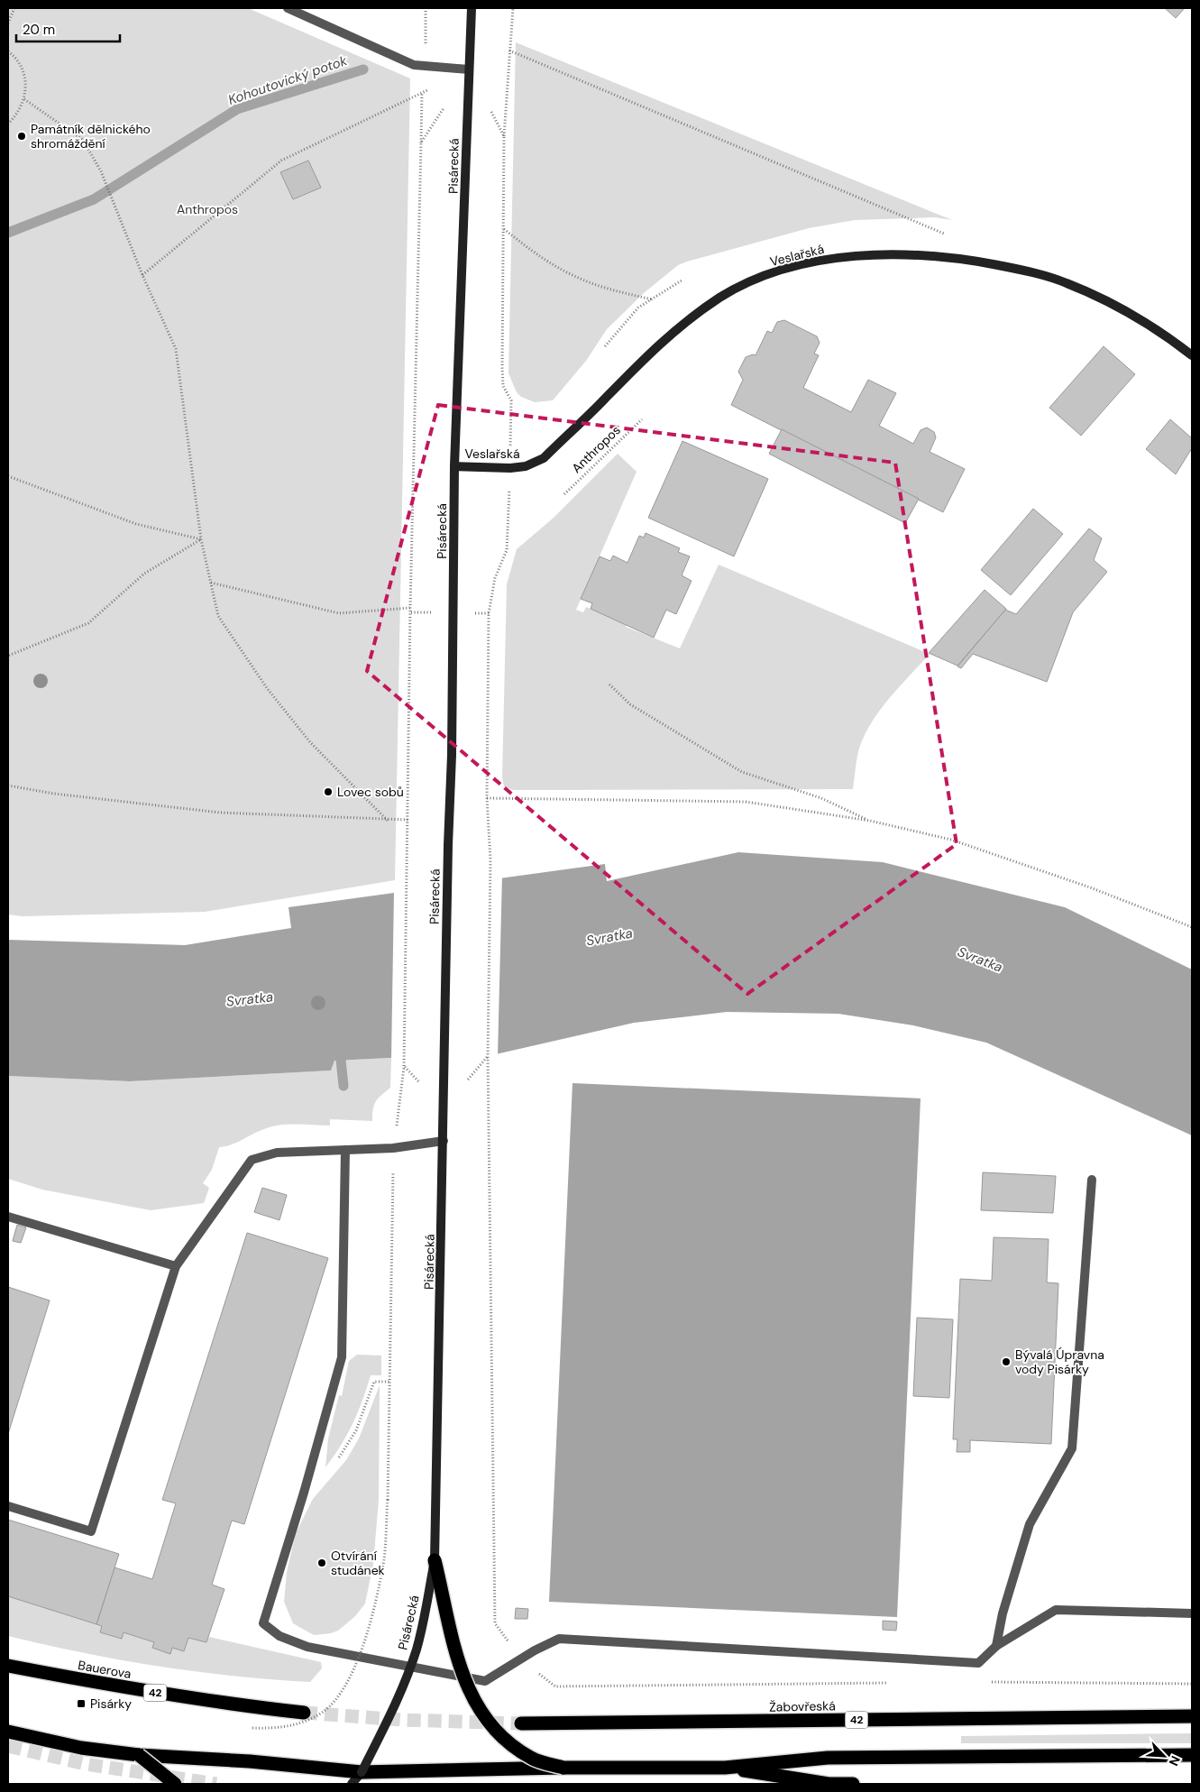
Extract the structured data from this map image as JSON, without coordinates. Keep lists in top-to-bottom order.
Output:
{
  "streets": {
    "highway": ["Bauerova", "42", "Žabovřeská"],
    "street": ["Pisárecká", "Veslařská"],
    "path": ["Anthropos"]
  },
  "crossings": [
    ["Pisárecká", "Veslařská"]
  ],
  "water": ["Kohoutovický potok", "Svratka"],
  "parks": ["Anthropos"],
  "places": {
    "other": [
      "Památník dělnického shromáždění",
      "Lovec sobů",
      "Bývalá Úpravna vody Pisárky",
      "Otvírání studánek"
    ],
    "transit": ["Pisárky"]
  },
  "scale_bar": "20 m",
  "north": "bottom right"
}
